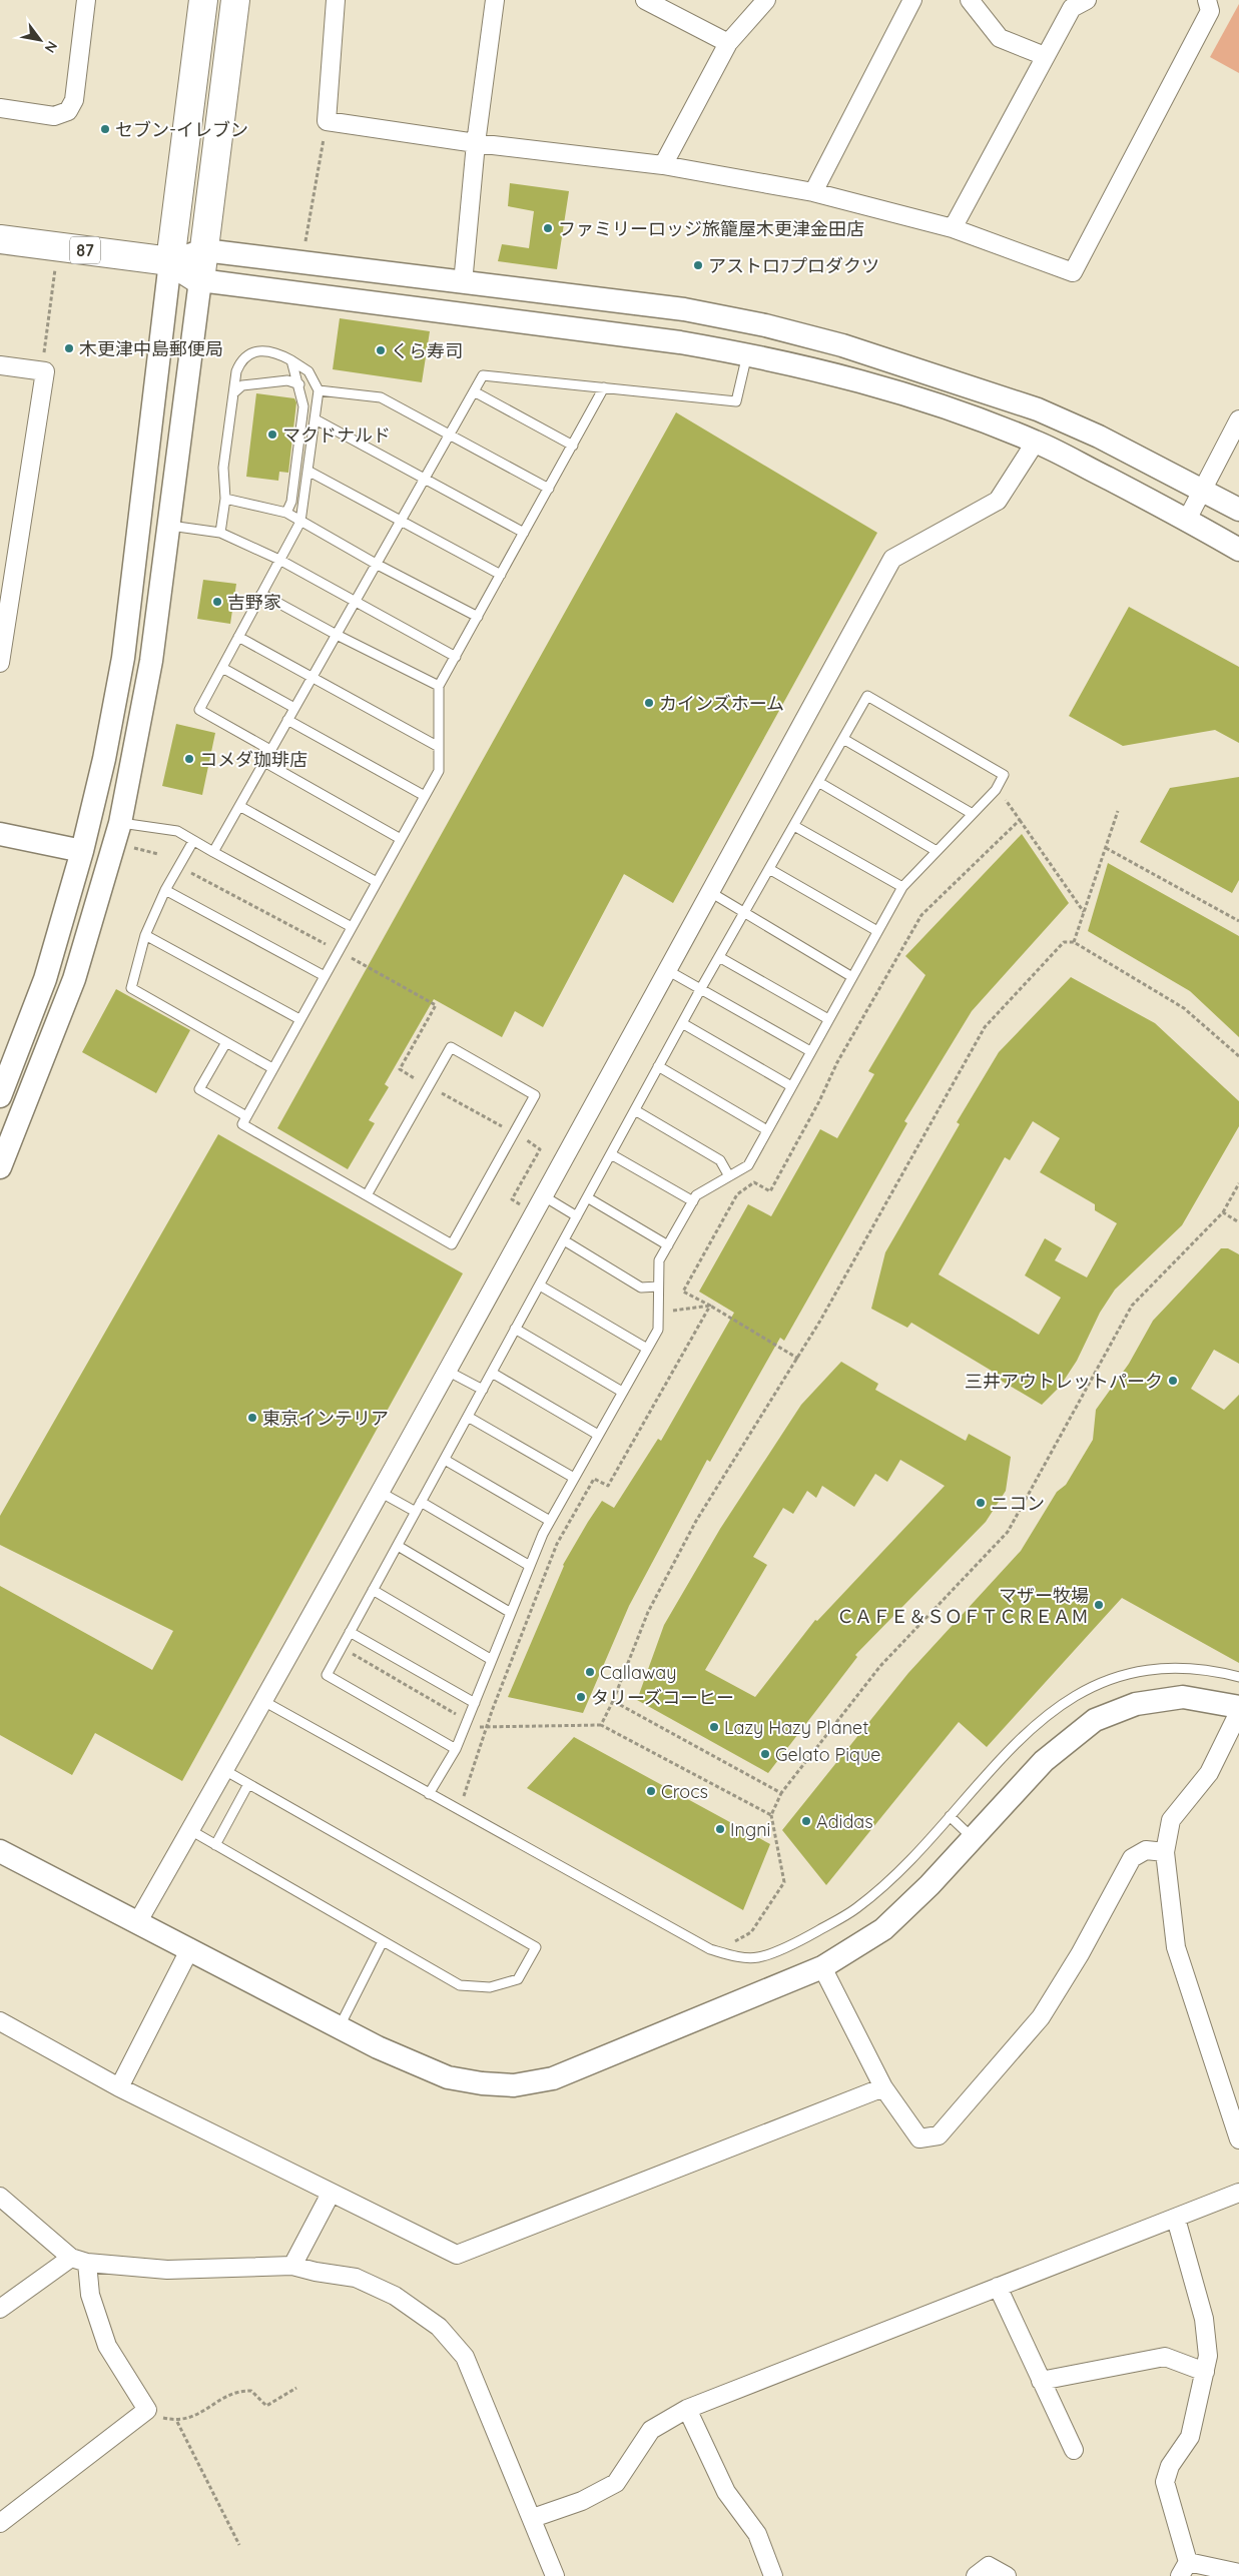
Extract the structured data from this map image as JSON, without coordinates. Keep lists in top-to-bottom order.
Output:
{
  "streets": {
    "main road": ["87"]
  },
  "places": [
    "セブン-イレブン",
    "ファミリーロッジ旅籠屋木更津金田店",
    "アストロﾌプロダクツ",
    "木更津中島郵便局",
    "くら寿司",
    "マクドナルド",
    "吉野家",
    "カインズホーム",
    "コメダ珈琲店",
    "三井アウトレットパーク",
    "東京インテリア",
    "ニコン",
    "マザー牧場 ＣＡＦＥ＆ＳＯＦＴＣＲＥＡＭ",
    "Callaway",
    "タリーズコーヒー",
    "Lazy Hazy Planet",
    "Gelato Pique",
    "Crocs",
    "Adidas",
    "Ingni"
  ],
  "north": "bottom right"
}
